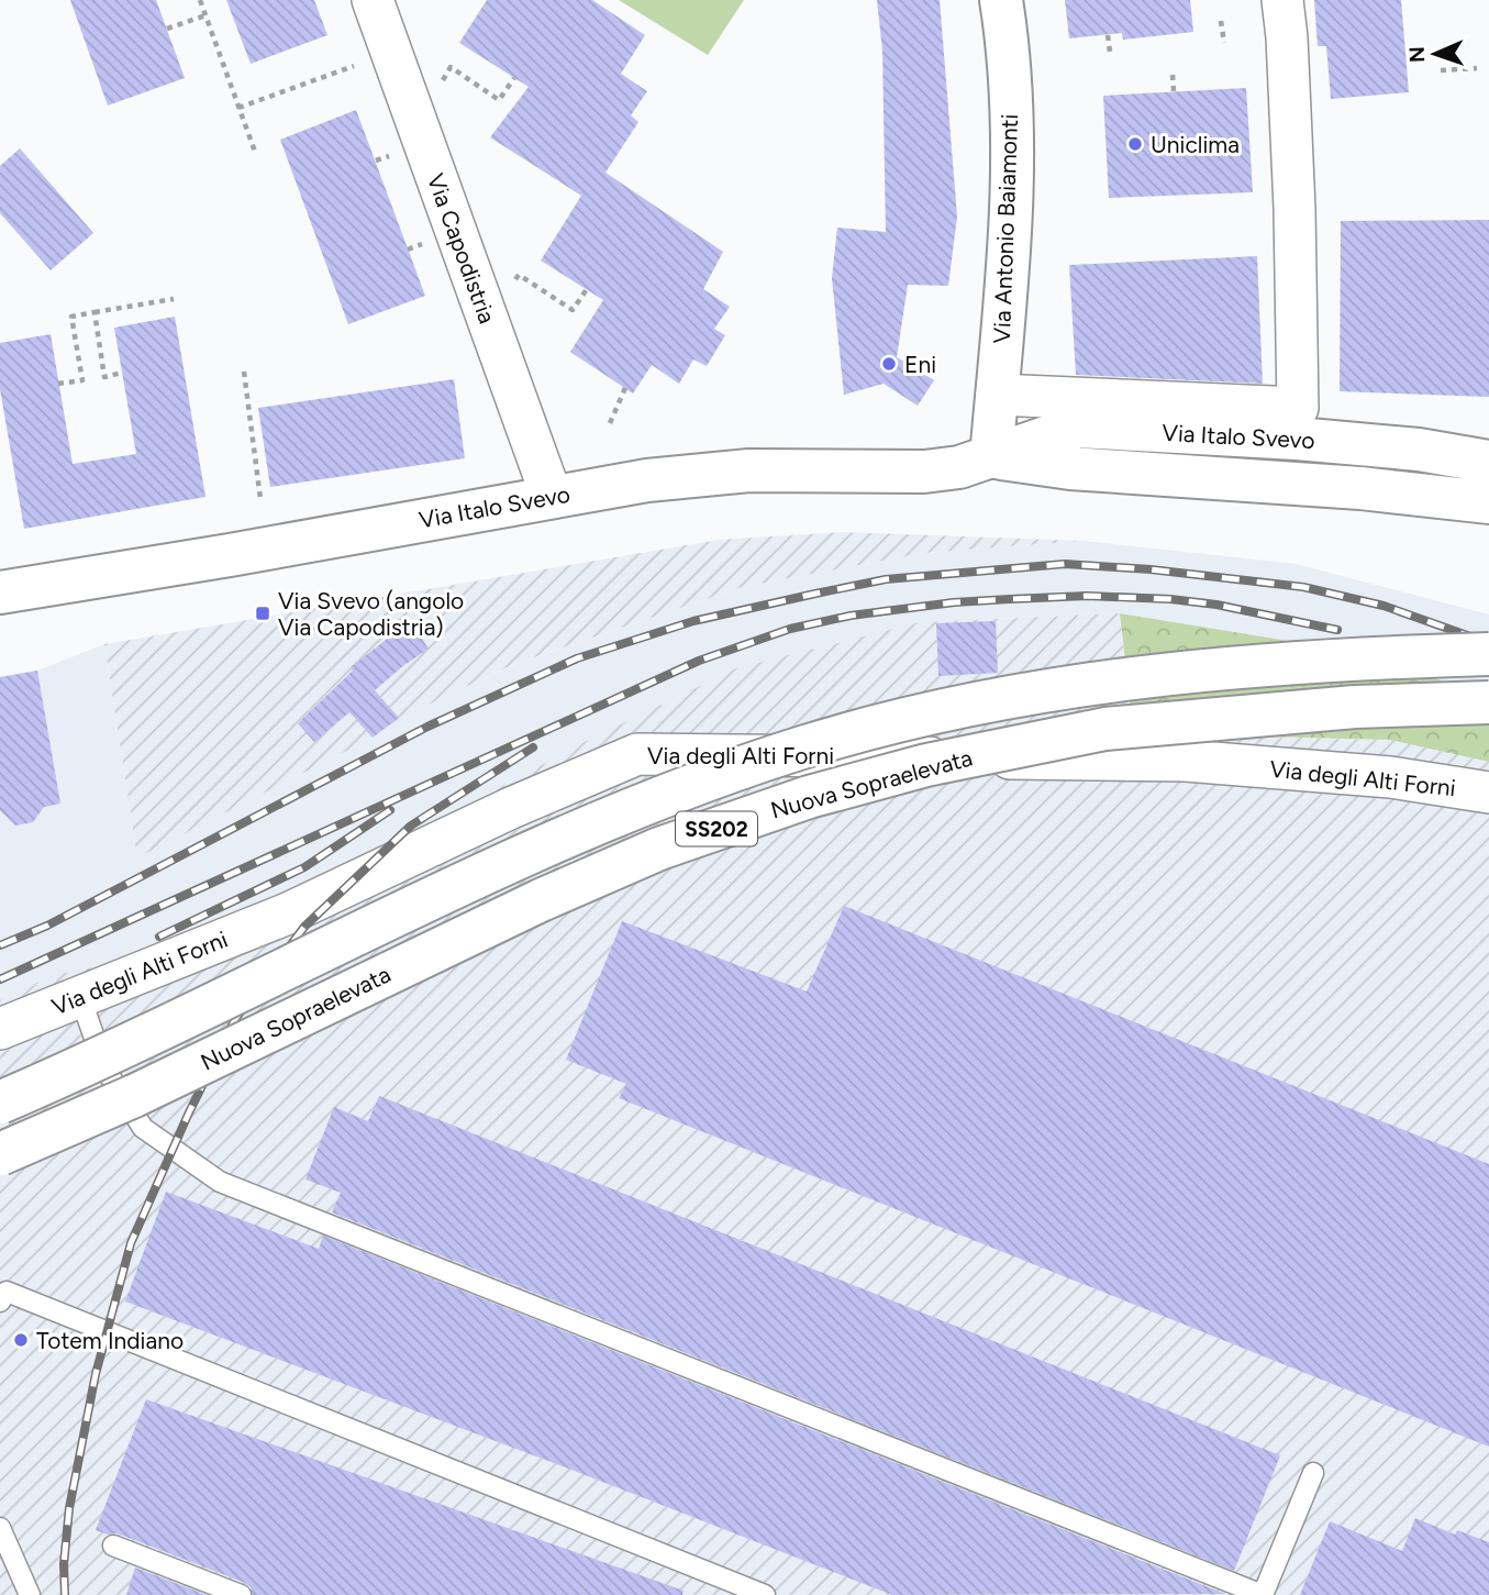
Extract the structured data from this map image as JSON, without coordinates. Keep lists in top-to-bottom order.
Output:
{
  "streets": {
    "main road": [
      "Via Antonio Baiamonti",
      "Via Italo Svevo",
      "Nuova Sopraelevata",
      "SS202"
    ],
    "street": ["Via Capodistria", "Via degli Alti Forni"]
  },
  "crossings": [
    ["Via Antonio Baiamonti", "Via Italo Svevo"],
    ["Via Capodistria", "Via Italo Svevo"]
  ],
  "places": {
    "other": ["Uniclima", "Eni", "Totem Indiano"],
    "transit": ["Via Svevo (angolo Via Capodistria)"]
  },
  "north": "left"
}
